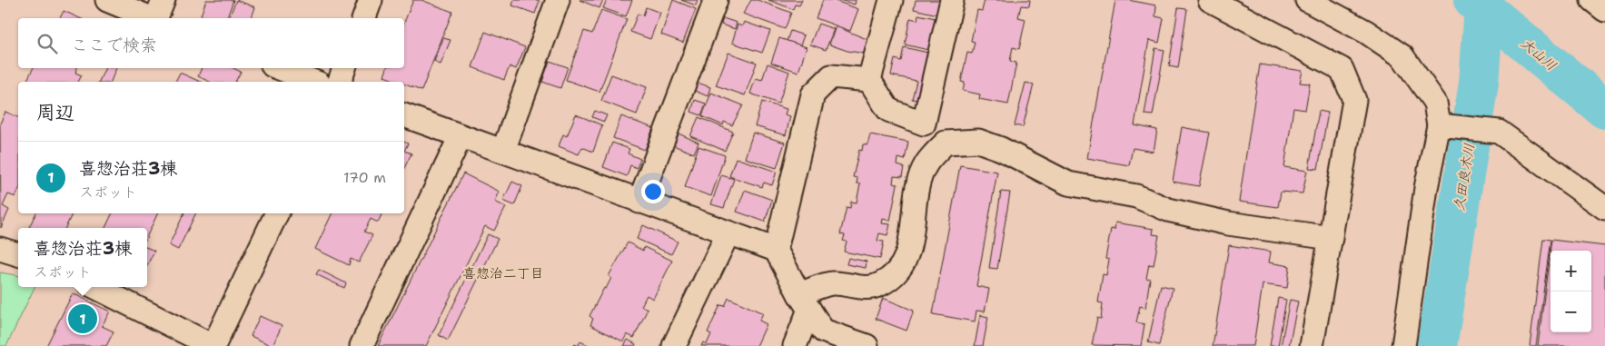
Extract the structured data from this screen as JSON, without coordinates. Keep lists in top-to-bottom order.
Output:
{
  "districts": ["喜惣治二丁目"],
  "water": ["大山川", "久田良木川"],
  "page": {
    "search": "ここで検索",
    "heading": "周辺",
    "list": [
      {
        "mark": "1",
        "name": "喜惣治荘3棟",
        "note": "スポット",
        "value": "170 m"
      }
    ],
    "popup": ["喜惣治荘3棟", "スポット"],
    "map_buttons": ["+", "−"],
    "pins": "1"
  }
}
